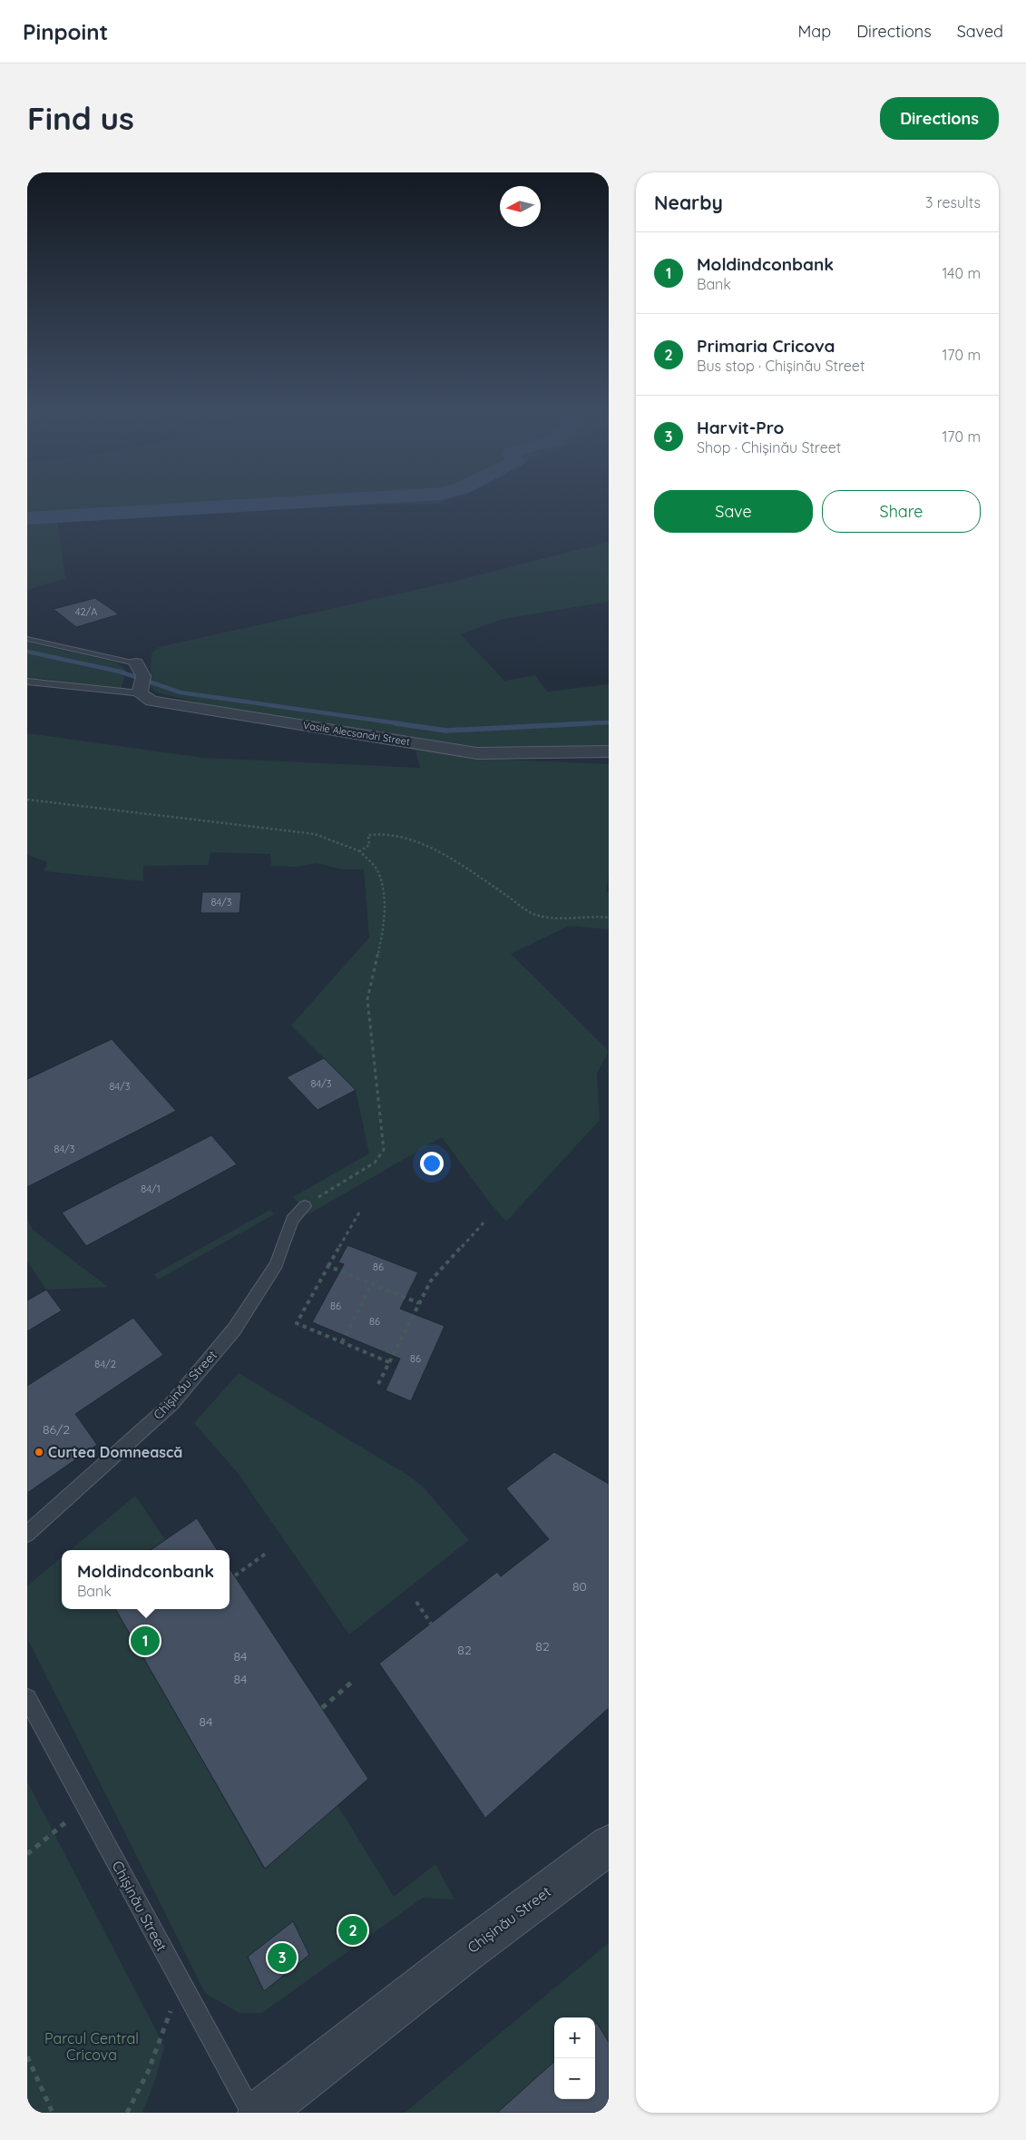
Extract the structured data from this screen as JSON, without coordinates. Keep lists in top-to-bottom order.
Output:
{
  "streets": {
    "street": ["Vasile Alecsandri Street", "Chișinău Street"]
  },
  "parks": ["Parcul Central Cricova"],
  "places": ["Curtea Domnească"],
  "house_numbers": [
    "42/A",
    "84/3",
    "84/3",
    "84/3",
    "84/3",
    "84/1",
    "86",
    "86",
    "86",
    "86",
    "84/2",
    "86/2",
    "80",
    "82",
    "82",
    "84",
    "84",
    "84"
  ],
  "north": "left",
  "page": {
    "header": "Pinpoint",
    "nav": ["Map", "Directions", "Saved"],
    "buttons": [
      "Directions",
      ["Save", "Share"]
    ],
    "title": "Find us",
    "heading": ["Nearby", "3 results"],
    "list": [
      {
        "mark": "1",
        "name": "Moldindconbank",
        "note": "Bank",
        "value": "140 m"
      },
      {
        "mark": "2",
        "name": "Primaria Cricova",
        "note": "Bus stop · Chișinău Street",
        "value": "170 m"
      },
      {
        "mark": "3",
        "name": "Harvit-Pro",
        "note": "Shop · Chișinău Street",
        "value": "170 m"
      }
    ],
    "popup": ["Moldindconbank", "Bank"],
    "pins": ["1", "2", "3"],
    "map_buttons": ["+", "−"]
  }
}
